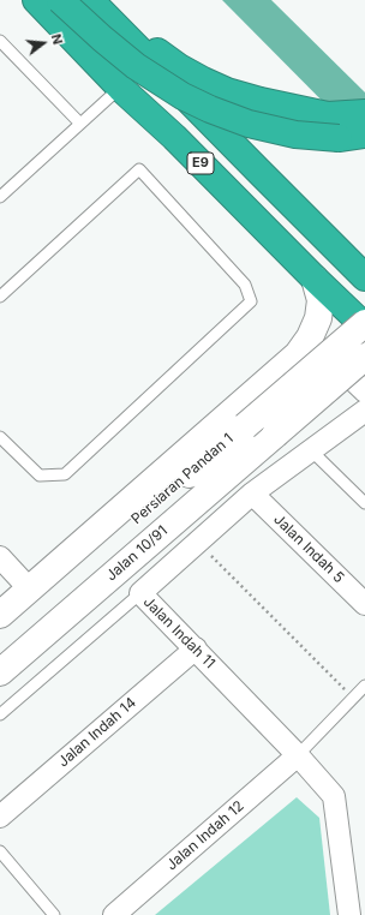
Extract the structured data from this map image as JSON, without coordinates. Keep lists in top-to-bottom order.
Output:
{
  "streets": {
    "highway": ["E9"],
    "street": [
      "Persiaran Pandan 1",
      "Jalan Indah 5",
      "Jalan 10/91",
      "Jalan Indah 11",
      "Jalan Indah 14",
      "Jalan Indah 12"
    ]
  },
  "crossings": [
    ["E9", "Persiaran Pandan 1"],
    ["Jalan Indah 5", "Jalan Indah 11"],
    ["Jalan Indah 11", "Jalan Indah 14"],
    ["Jalan Indah 11", "Jalan Indah 12"]
  ],
  "north": "right"
}
